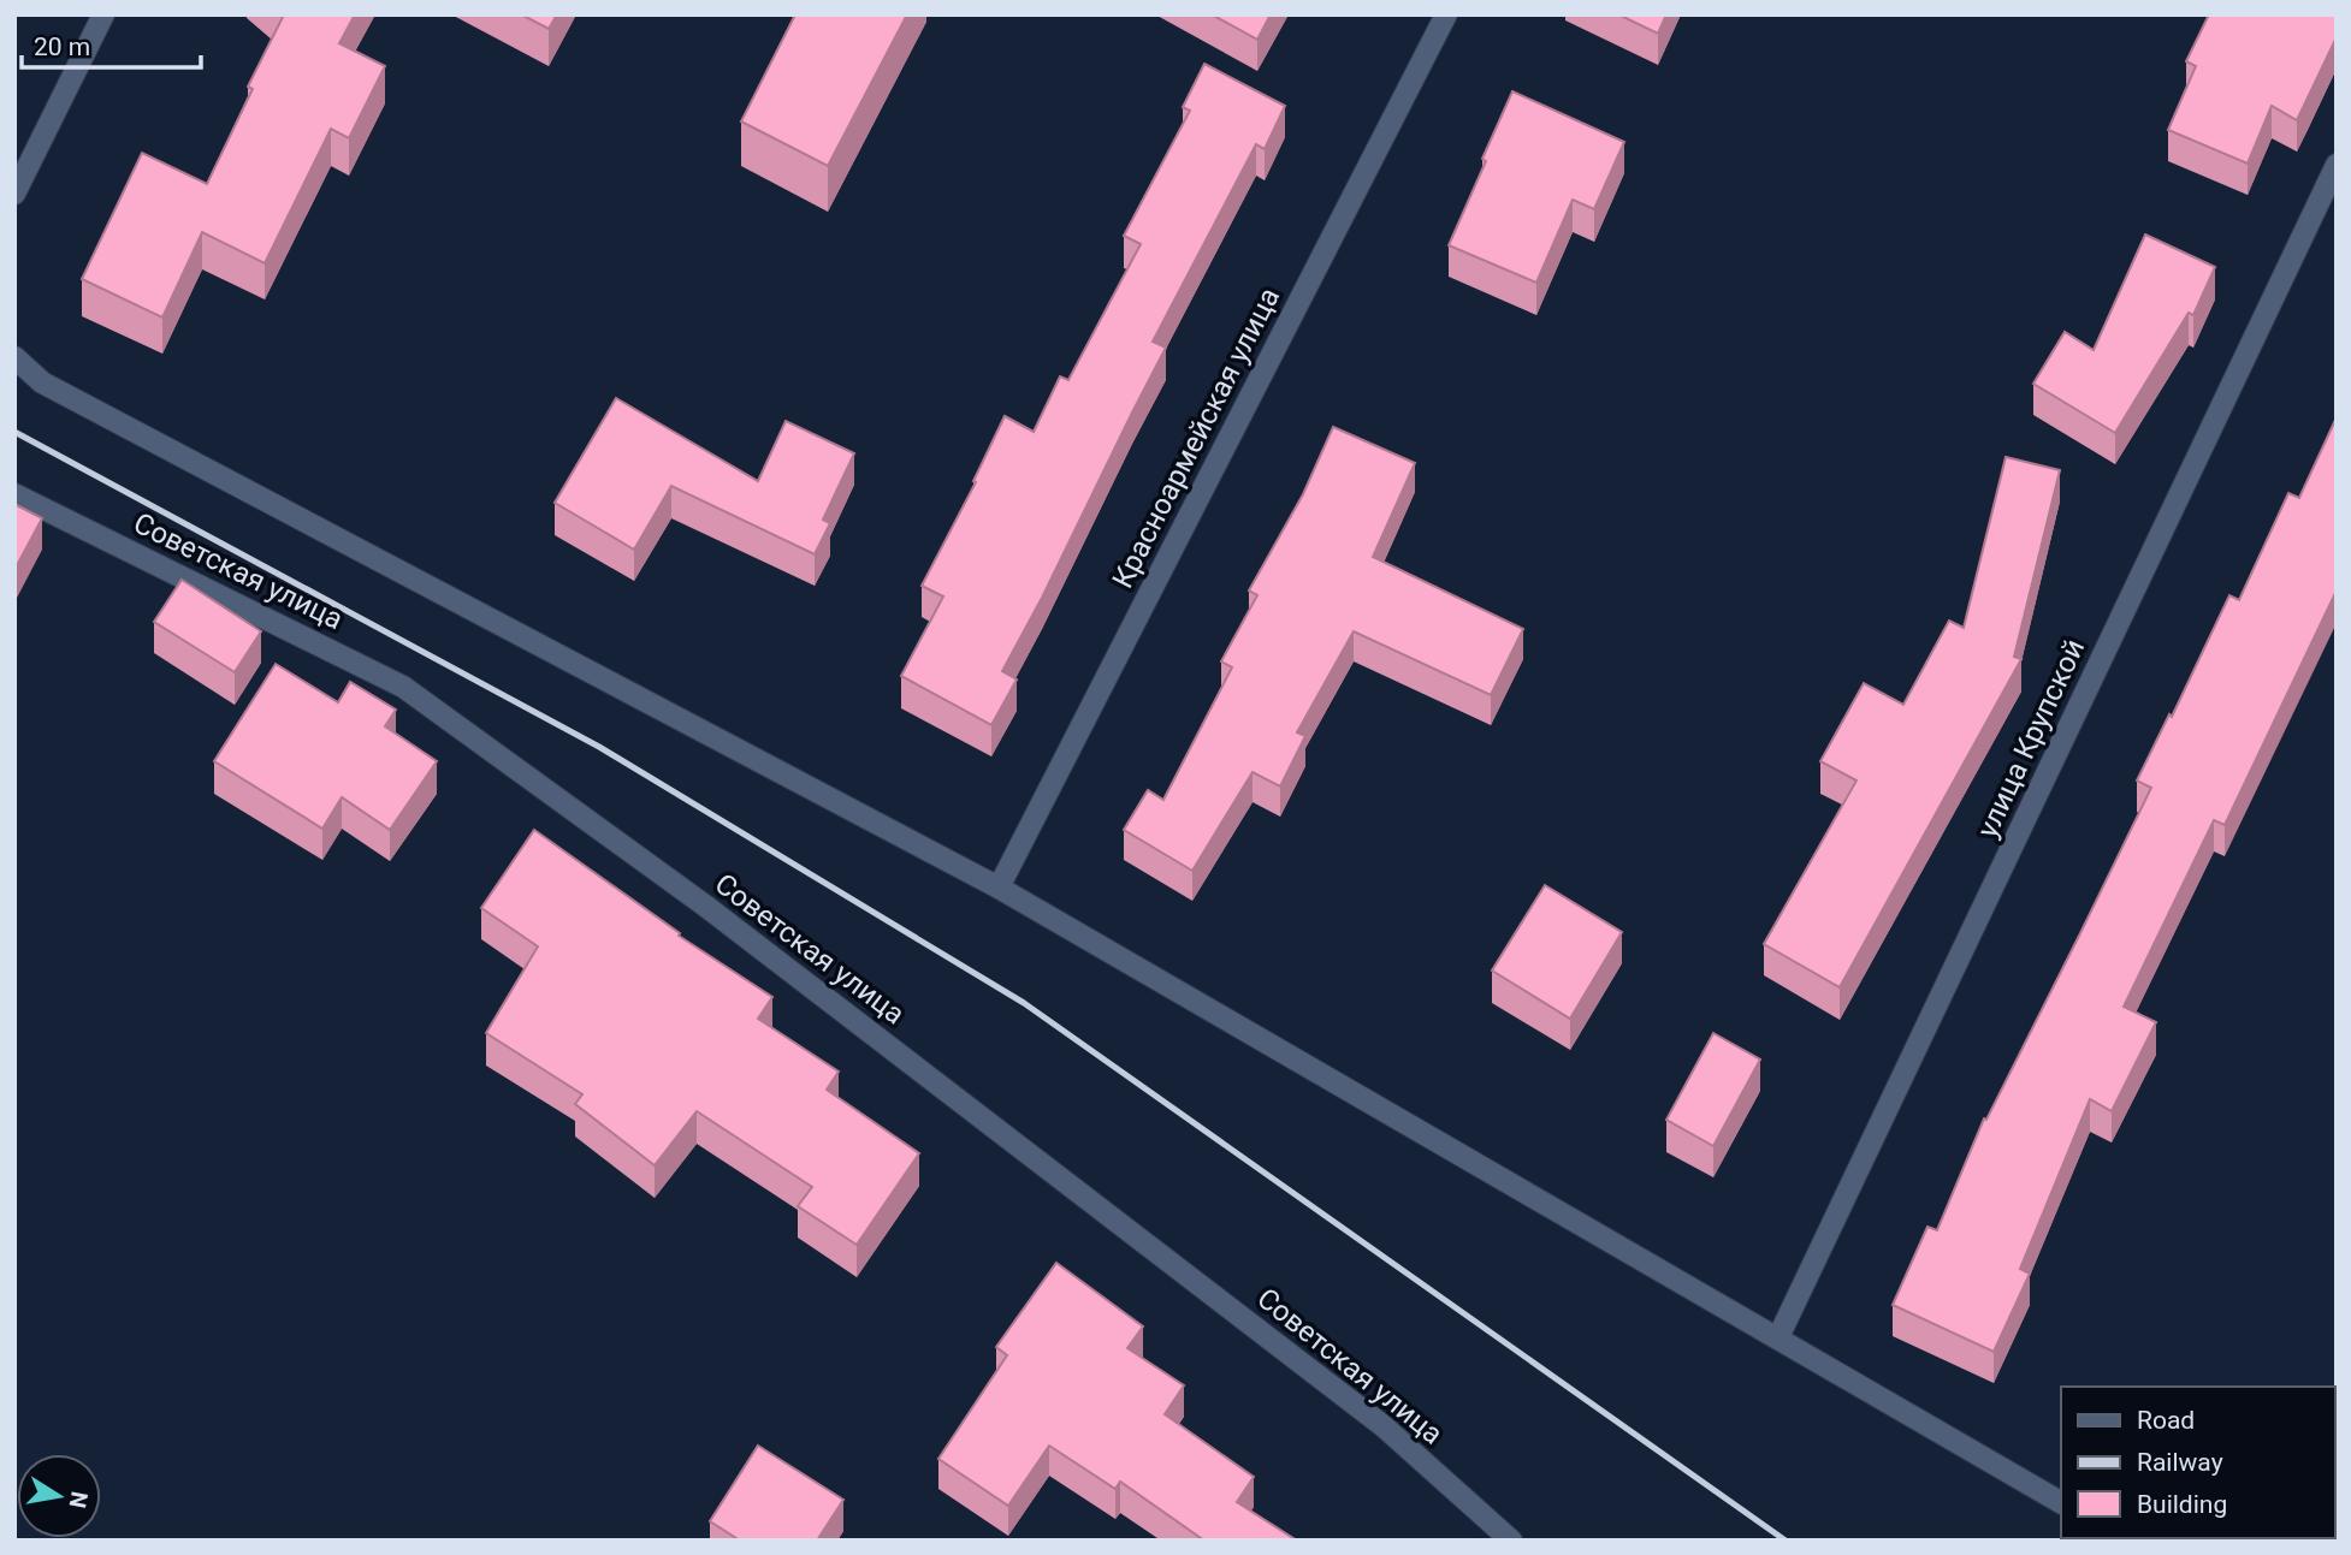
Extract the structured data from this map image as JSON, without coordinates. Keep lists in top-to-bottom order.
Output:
{
  "streets": {
    "street": ["Красноармейская улица", "Советская улица", "улица Крупской"]
  },
  "legend": ["Road", "Railway", "Building"],
  "scale_bar": "20 m",
  "north": "right"
}
